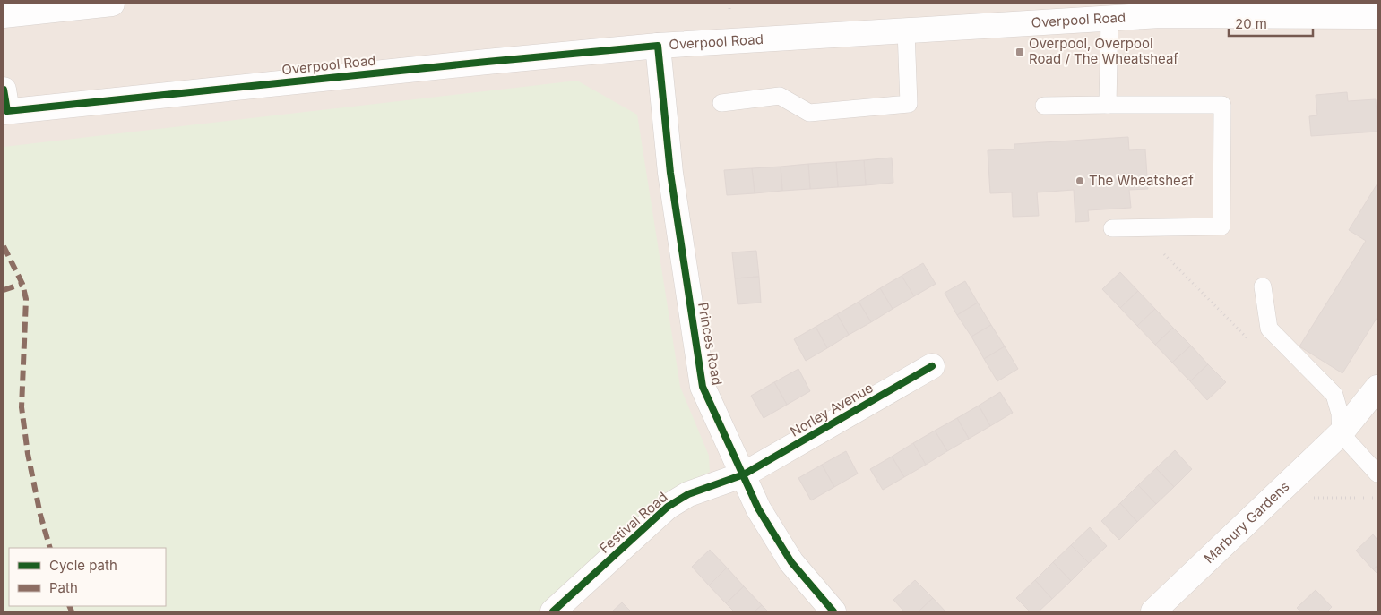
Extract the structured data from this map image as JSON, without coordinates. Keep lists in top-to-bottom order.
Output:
{
  "streets": {
    "street": [
      "Overpool Road",
      "Princes Road",
      "Norley Avenue",
      "Marbury Gardens",
      "Festival Road"
    ]
  },
  "crossings": [
    ["Overpool Road", "Princes Road"],
    ["Princes Road", "Norley Avenue"],
    ["Princes Road", "Festival Road"],
    ["Norley Avenue", "Festival Road"]
  ],
  "places": {
    "transit": ["Overpool, Overpool Road / The Wheatsheaf"],
    "other": ["The Wheatsheaf"]
  },
  "legend": ["Cycle path", "Path"],
  "scale_bar": "20 m"
}
